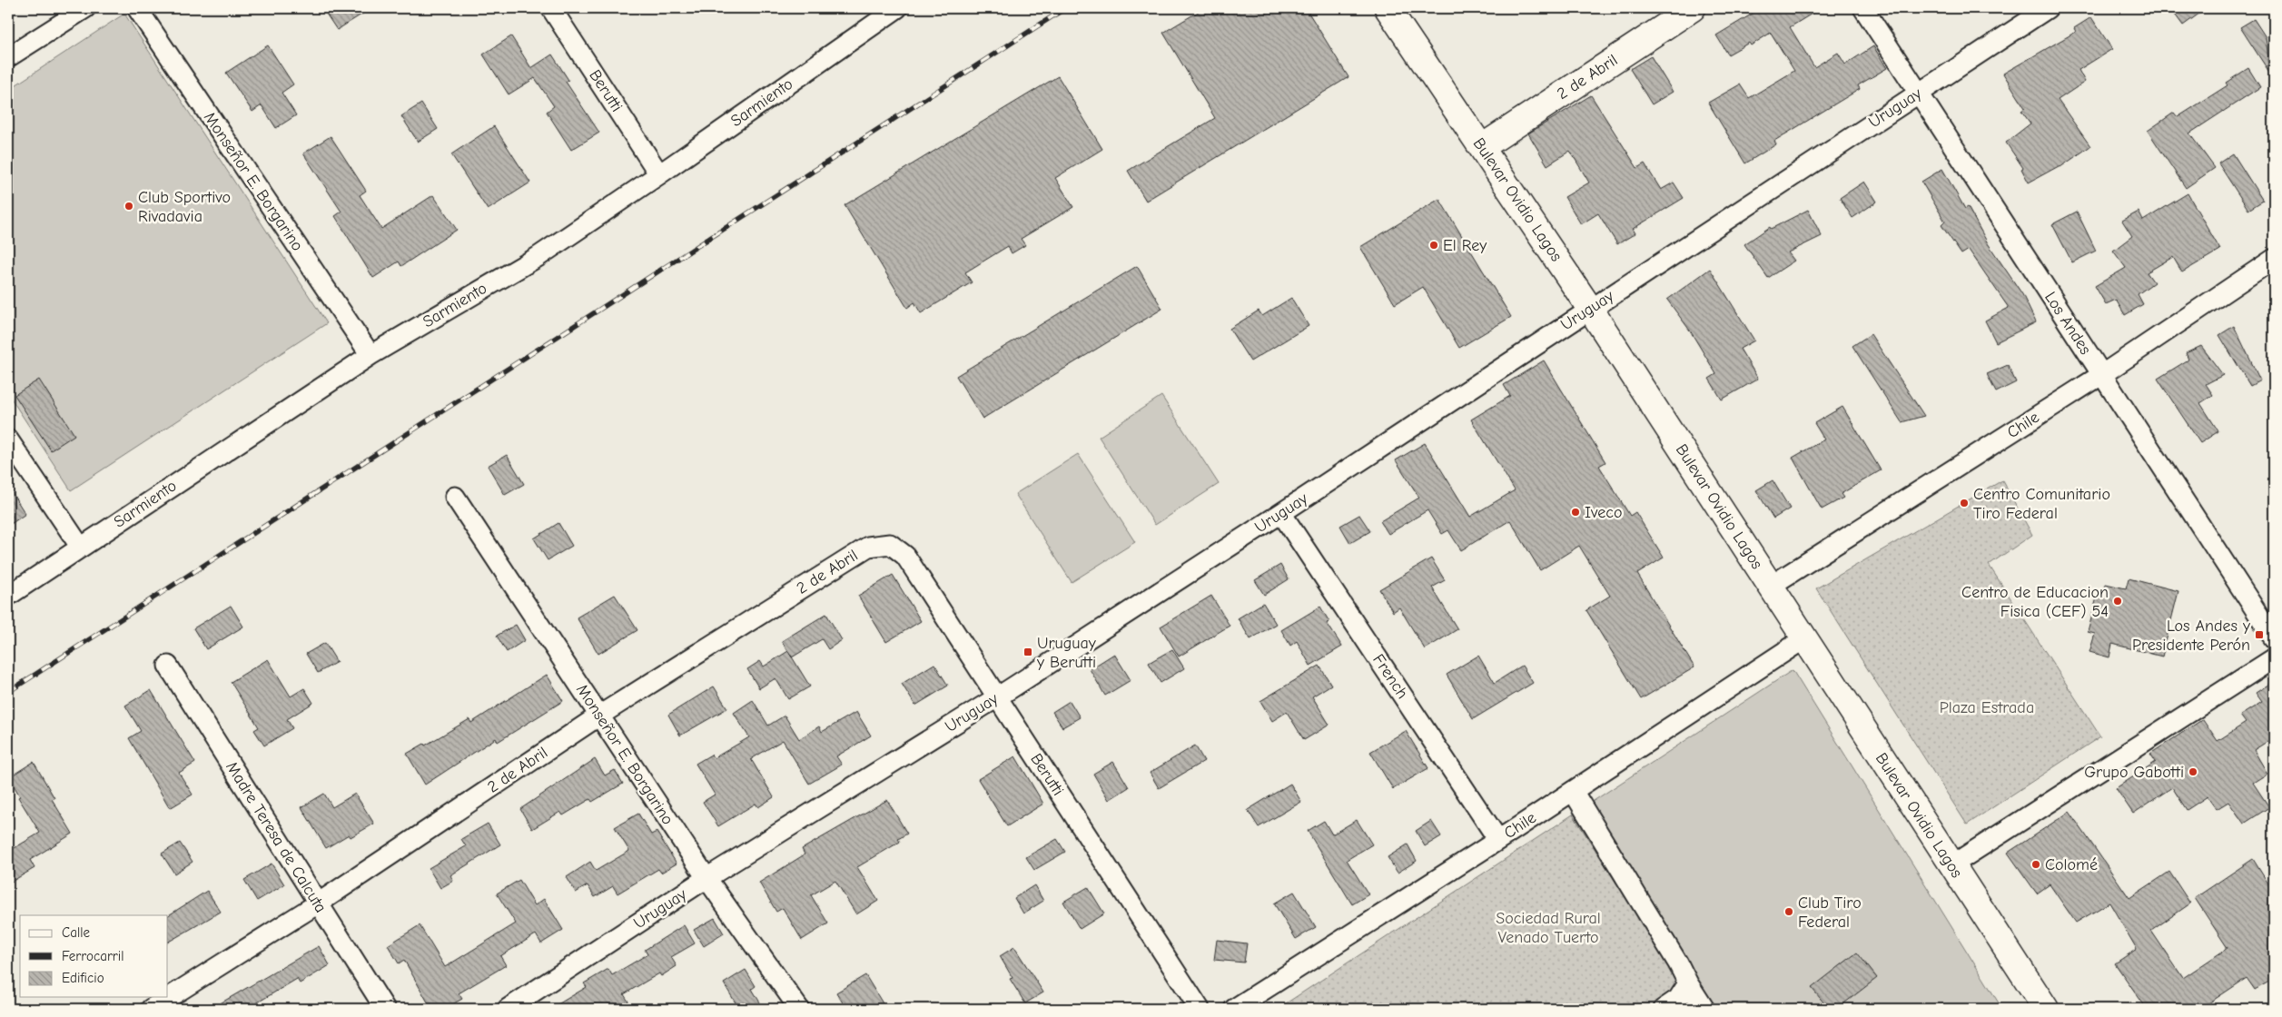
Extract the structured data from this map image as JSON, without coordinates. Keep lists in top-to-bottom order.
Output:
{
  "streets": {
    "main road": ["2 de Abril", "Bulevar Ovidio Lagos"],
    "street": [
      "Berutti",
      "Sarmiento",
      "Uruguay",
      "Monseñor E. Borgarino",
      "Los Andes",
      "Chile",
      "French",
      "Madre Teresa de Calcuta"
    ]
  },
  "crossings": [
    ["2 de Abril", "Berutti"],
    ["2 de Abril", "Monseñor E. Borgarino"],
    ["2 de Abril", "Bulevar Ovidio Lagos"],
    ["2 de Abril", "Madre Teresa de Calcuta"],
    ["Berutti", "Sarmiento"],
    ["Berutti", "Uruguay"],
    ["Sarmiento", "Monseñor E. Borgarino"],
    ["Uruguay", "Monseñor E. Borgarino"],
    ["Uruguay", "Bulevar Ovidio Lagos"],
    ["Uruguay", "Los Andes"],
    ["Uruguay", "French"],
    ["Bulevar Ovidio Lagos", "Chile"],
    ["Los Andes", "Chile"],
    ["Chile", "French"]
  ],
  "parks": ["Plaza Estrada", "Sociedad Rural Venado Tuerto"],
  "places": {
    "other": [
      "Club Sportivo Rivadavia",
      "El Rey",
      "Centro Comunitario Tiro Federal",
      "Iveco",
      "Centro de Educacion Fisica (CEF) 54",
      "Grupo Gabotti",
      "Colomé",
      "Club Tiro Federal"
    ],
    "transit": ["Los Andes y Presidente Perón", "Uruguay y Berutti"]
  },
  "legend": ["Calle", "Ferrocarril", "Edificio"]
}
